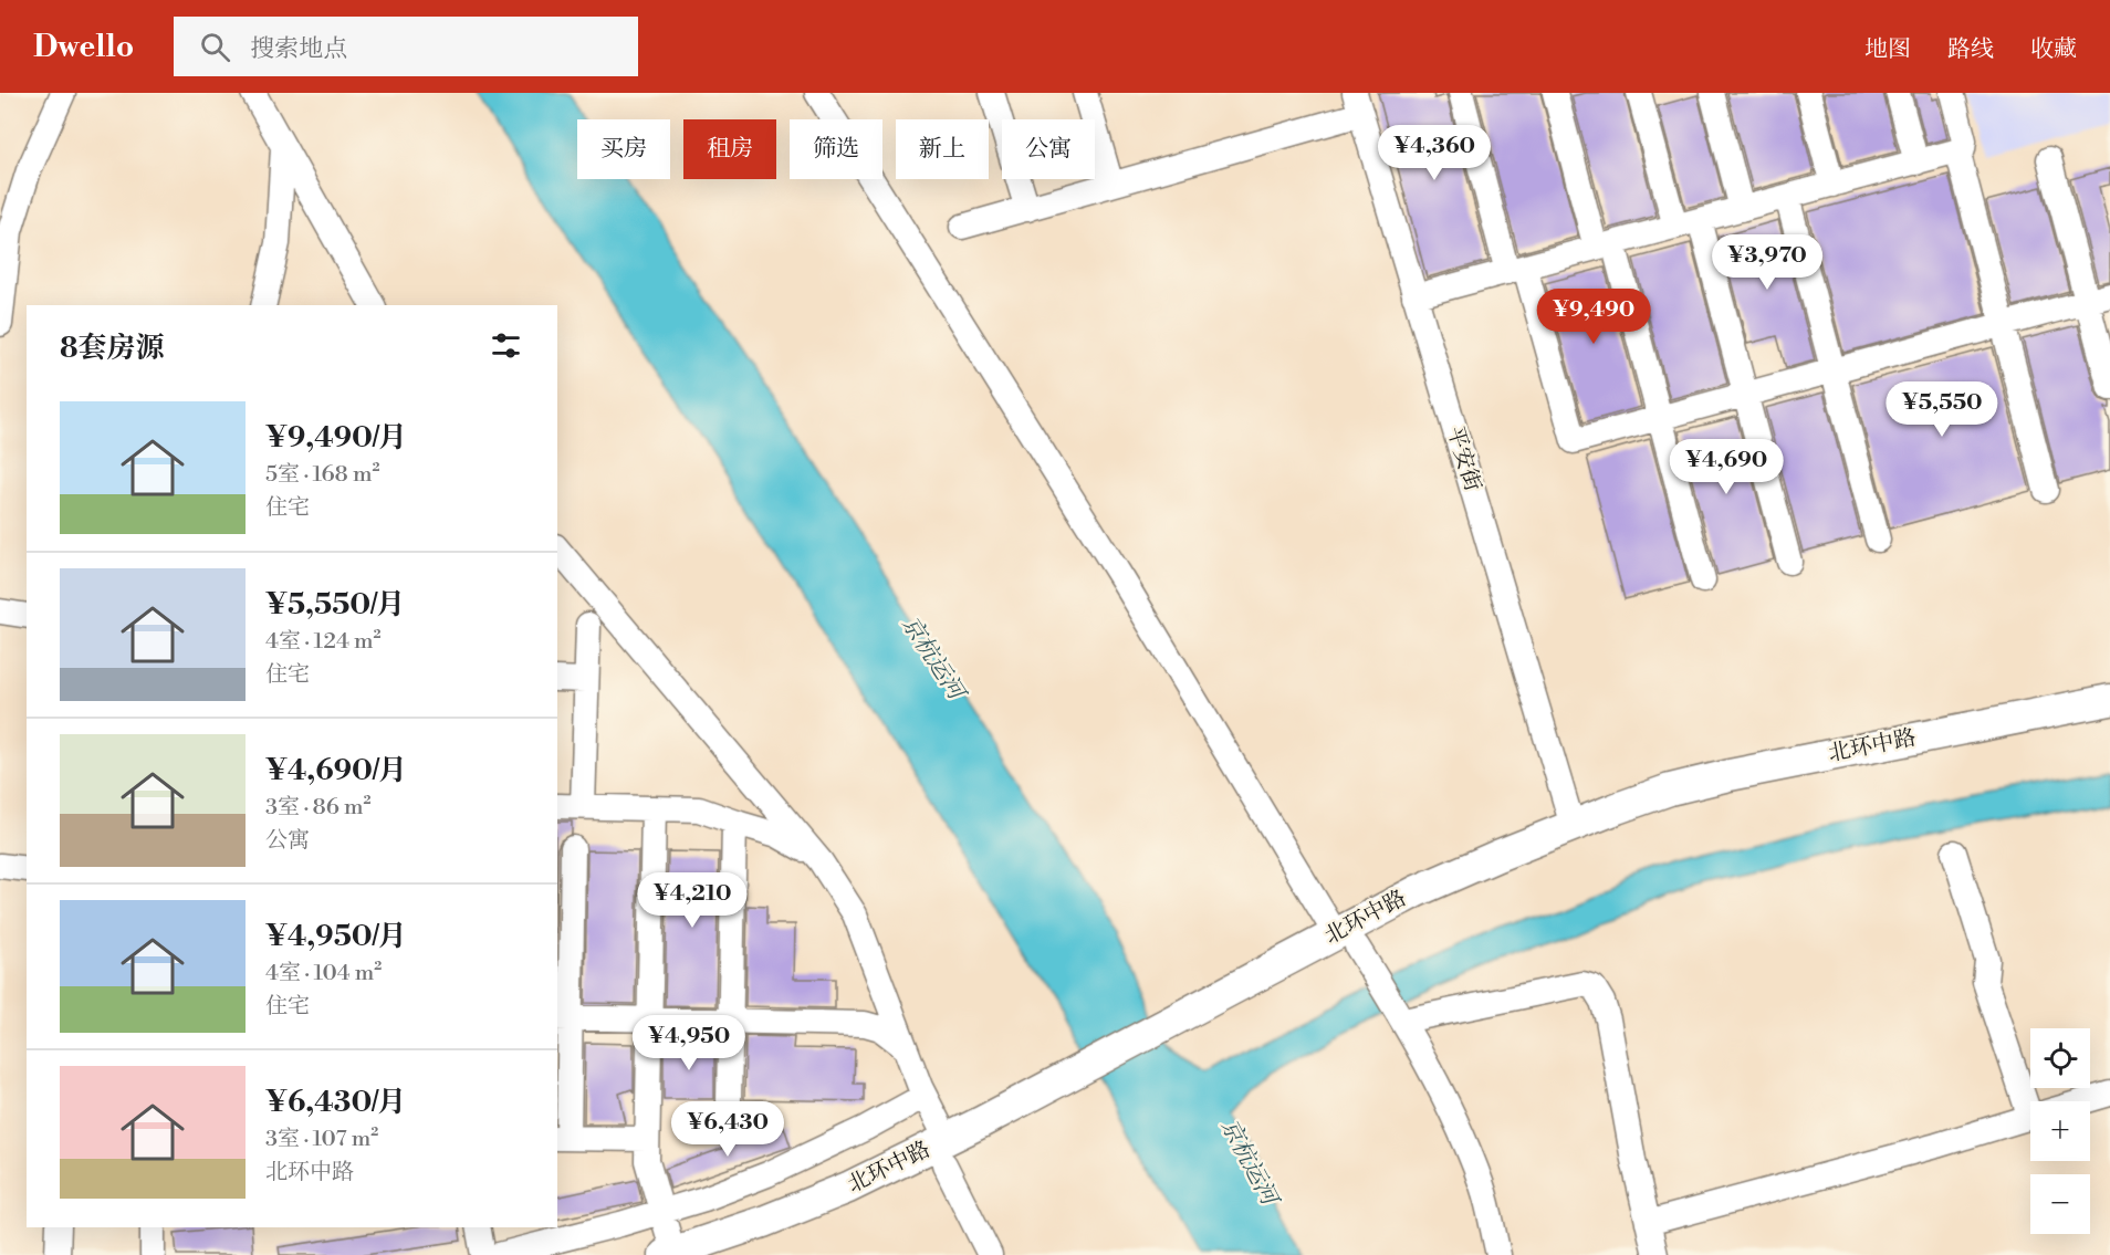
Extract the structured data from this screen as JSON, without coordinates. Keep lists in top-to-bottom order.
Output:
{
  "streets": {
    "main road": ["北环中路"],
    "street": ["平安街"]
  },
  "crossings": [
    ["平安街", "北环中路"]
  ],
  "water": ["京杭运河"],
  "page": {
    "header": "Dwello",
    "search": "搜索地点",
    "nav": ["地图", "路线", "收藏"],
    "chip": [
      "买房",
      "租房",
      "筛选",
      "新上",
      "公寓"
    ],
    "price": [
      "¥4,360",
      "¥3,970",
      "¥9,490",
      "¥5,550",
      "¥4,690",
      "¥4,210",
      "¥4,950",
      "¥6,430"
    ],
    "heading": "8套房源",
    "list": [
      {
        "name": "¥9,490/月",
        "note": "5室 · 168 m² · 住宅"
      },
      {
        "name": "¥5,550/月",
        "note": "4室 · 124 m² · 住宅"
      },
      {
        "name": "¥4,690/月",
        "note": "3室 · 86 m² · 公寓"
      },
      {
        "name": "¥4,950/月",
        "note": "4室 · 104 m² · 住宅"
      },
      {
        "name": "¥6,430/月",
        "note": "3室 · 107 m² · 北环中路"
      }
    ],
    "map_buttons": ["+", "−"]
  }
}
